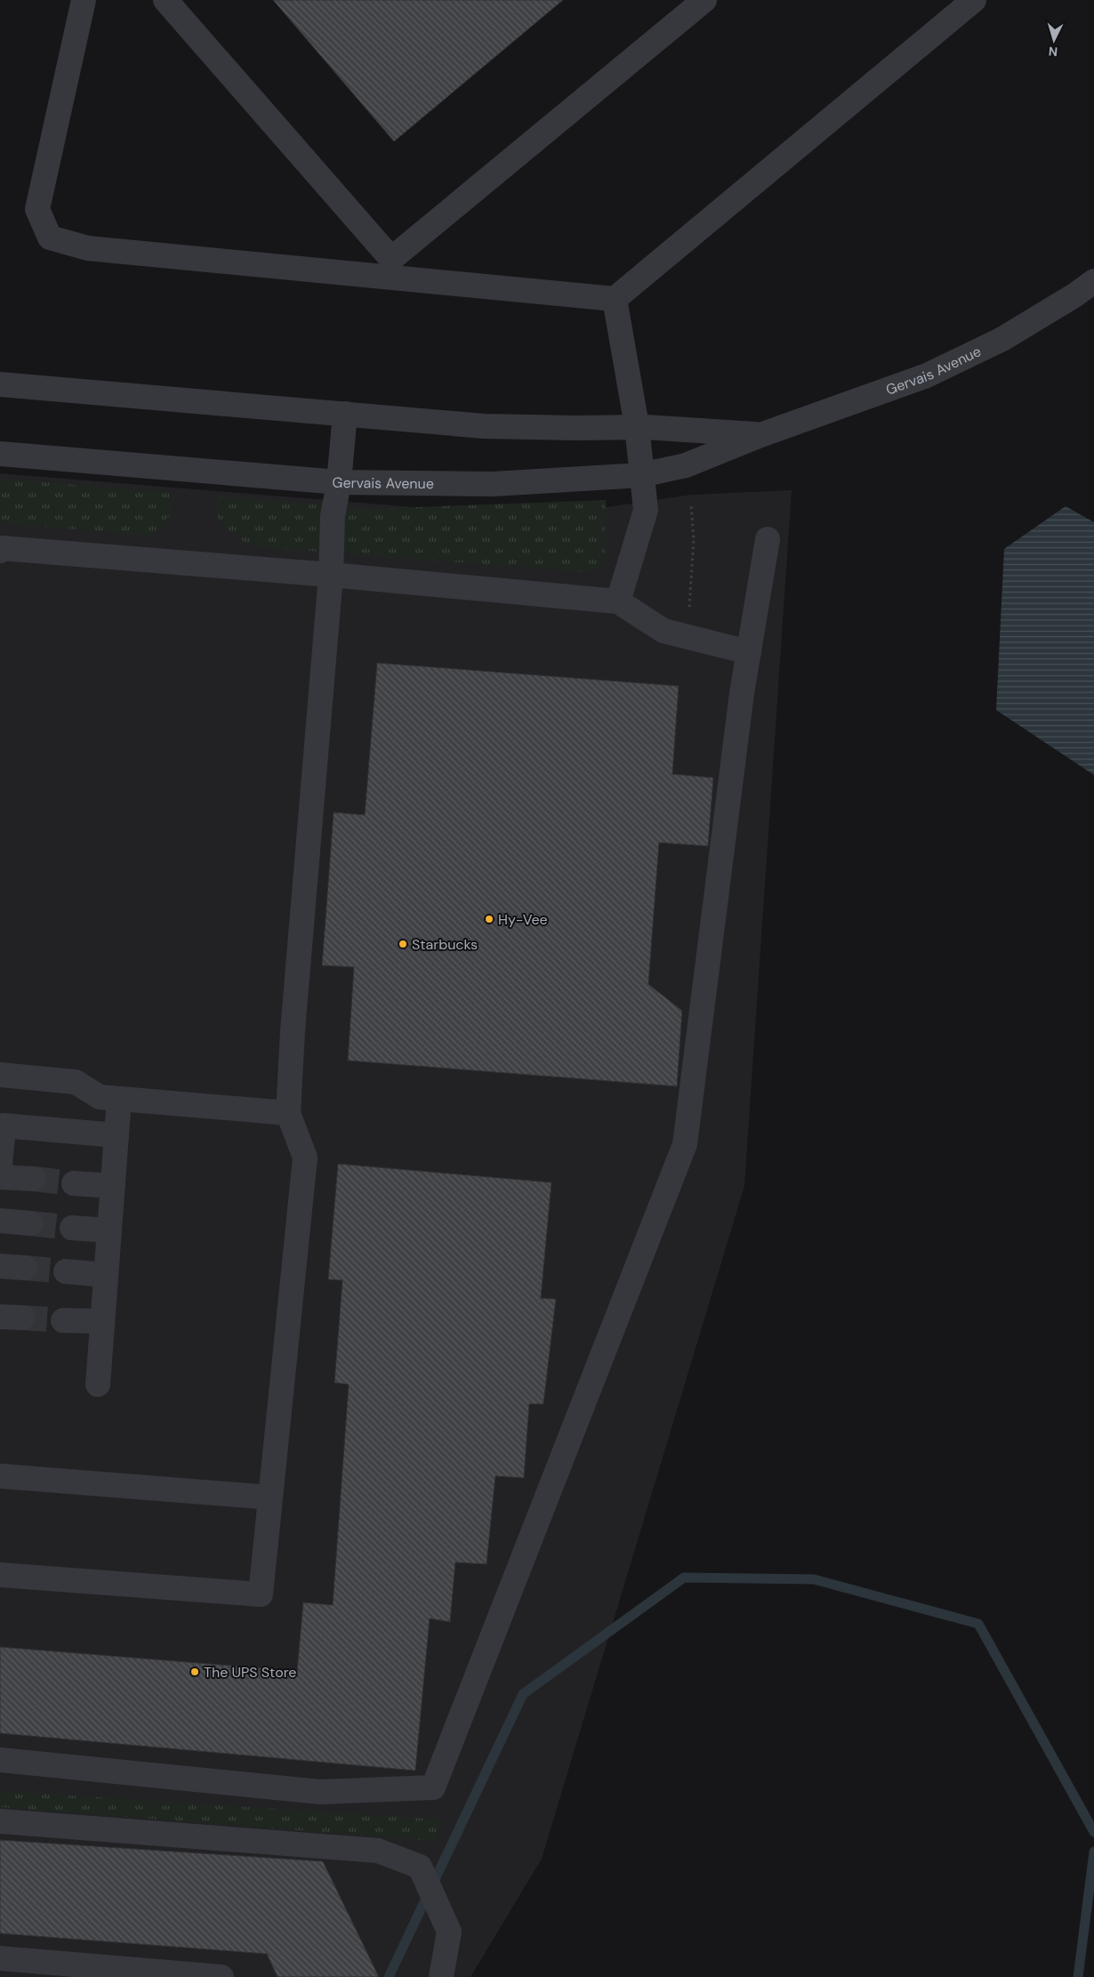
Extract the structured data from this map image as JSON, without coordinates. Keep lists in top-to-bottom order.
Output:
{
  "streets": {
    "street": ["Gervais Avenue"]
  },
  "places": ["Hy-Vee", "Starbucks", "The UPS Store"],
  "north": "bottom"
}
